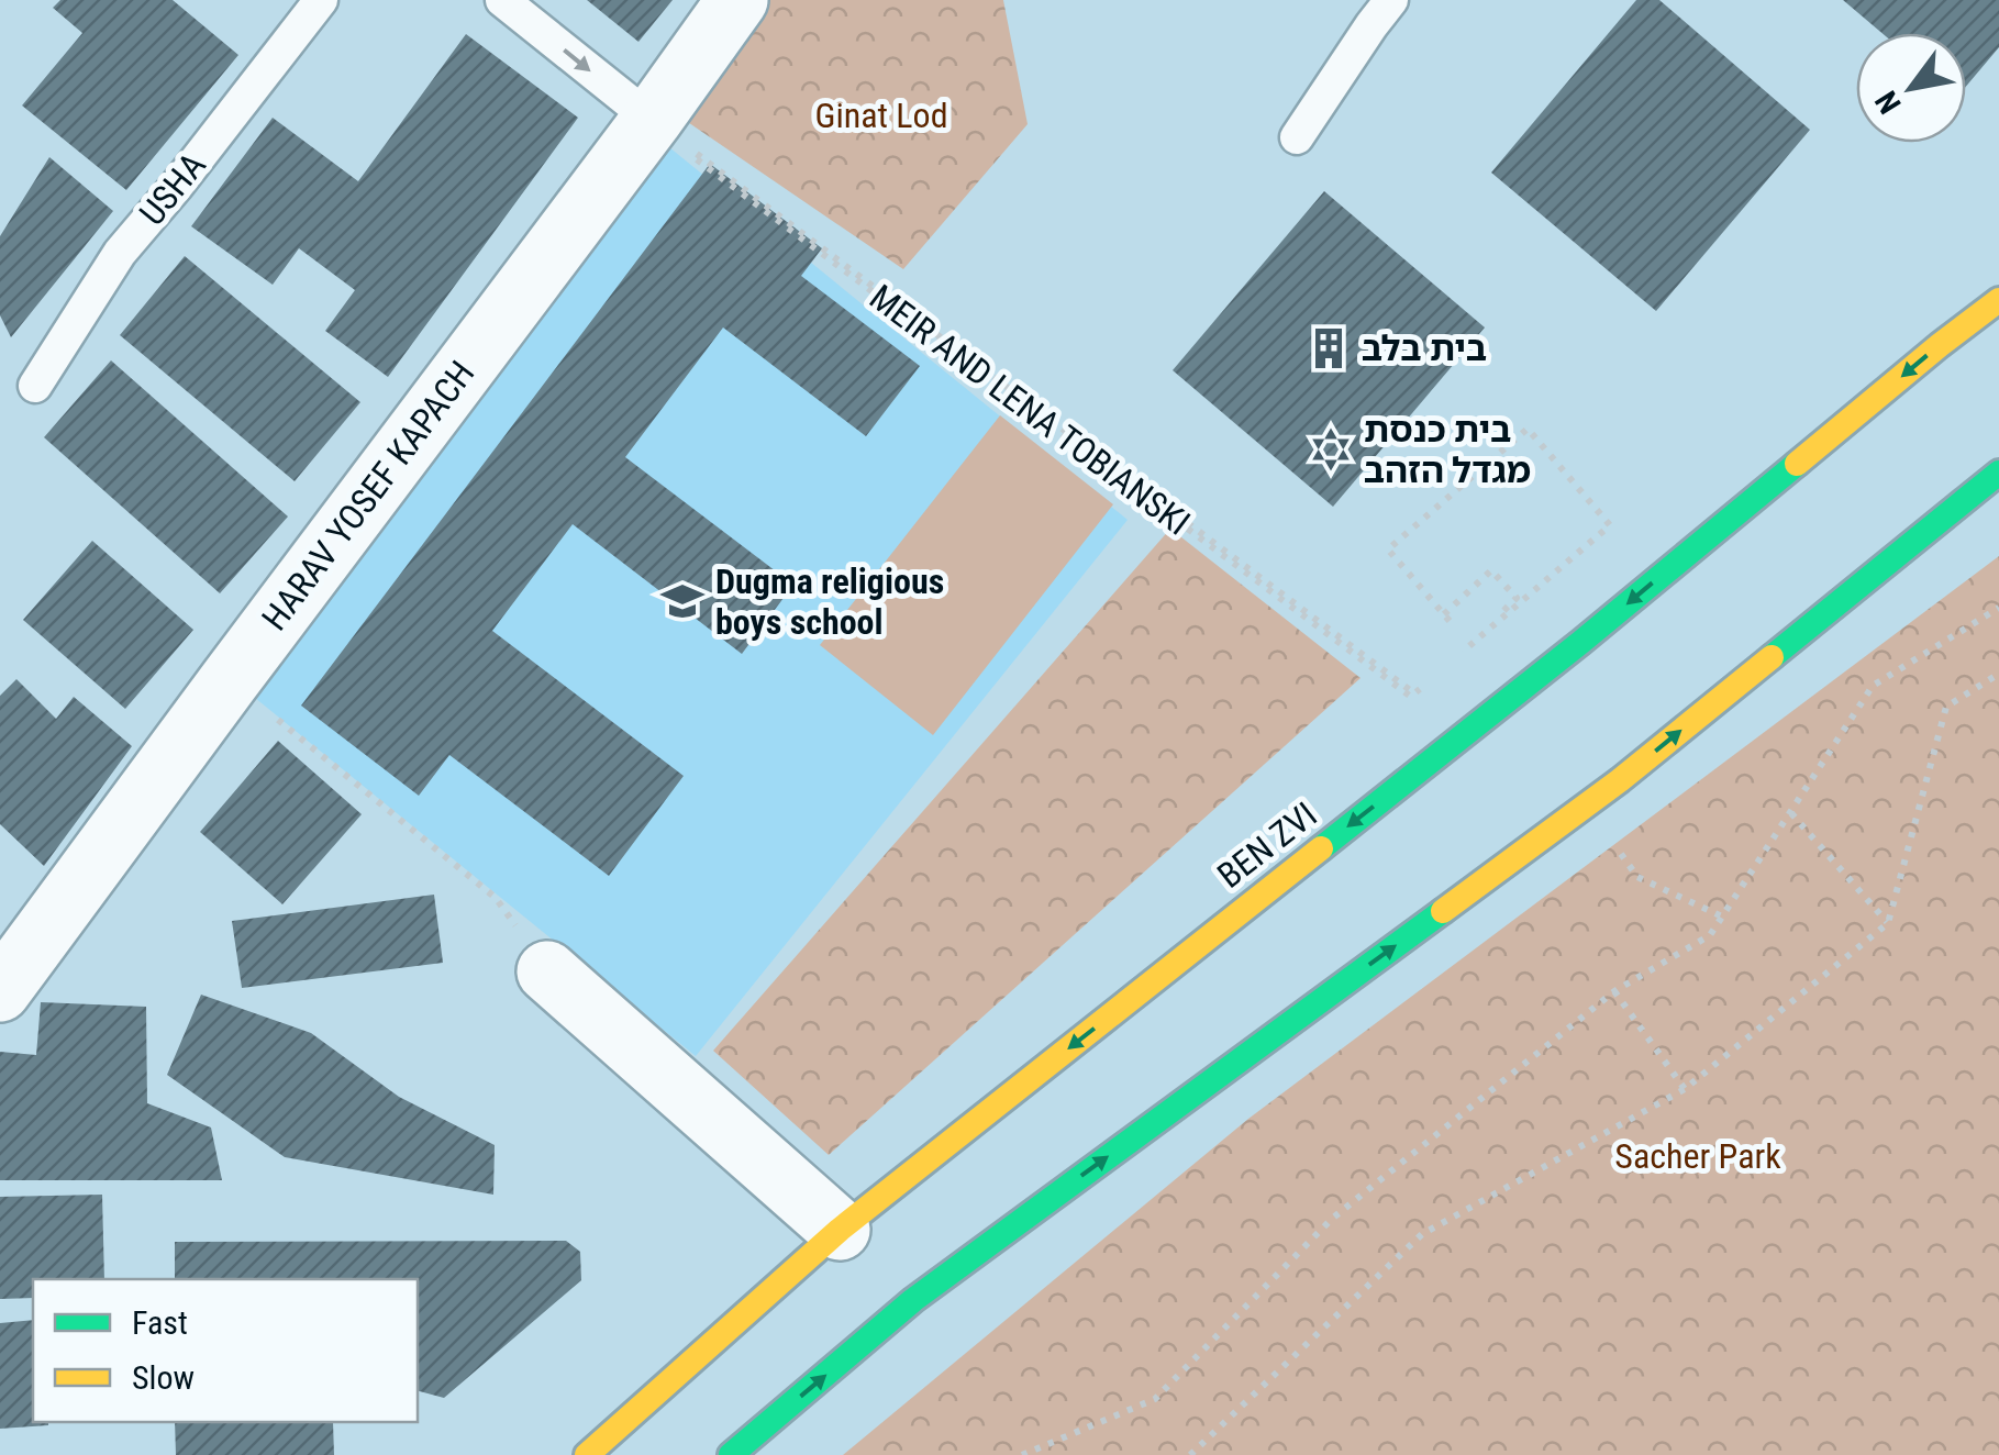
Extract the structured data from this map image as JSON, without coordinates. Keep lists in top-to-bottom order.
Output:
{
  "streets": {
    "main road": ["BEN ZVI"],
    "street": ["HARAV YOSEF KAPACH"],
    "lane": ["USHA"],
    "path": ["MEIR AND LENA TOBIANSKI"]
  },
  "crossings": [
    ["MEIR AND LENA TOBIANSKI", "HARAV YOSEF KAPACH"]
  ],
  "parks": ["Ginat Lod", "Sacher Park"],
  "places": {
    "building": ["בית בלב"],
    "synagogue": ["בית כנסת מגדל הזהב"],
    "school or university": ["Dugma religious boys school"]
  },
  "legend": ["Fast", "Slow"],
  "north": "bottom left"
}
